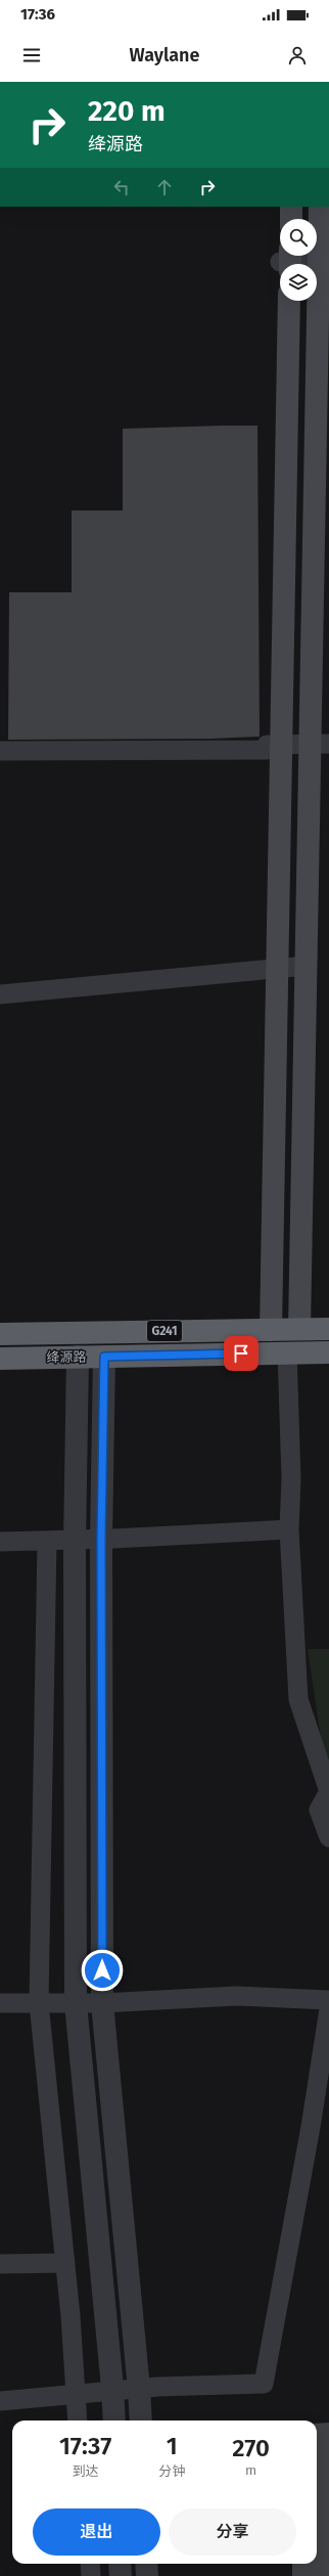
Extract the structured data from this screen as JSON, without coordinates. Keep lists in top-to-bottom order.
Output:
{
  "streets": {
    "highway": ["G241", "绛源路"]
  },
  "page": {
    "status": "17:36",
    "header": "Waylane",
    "turn": ["220 m", "绛源路"],
    "eta": [
      "17:37",
      "到达",
      "1",
      "分钟",
      "270",
      "m"
    ],
    "buttons": ["退出", "分享"]
  }
}
